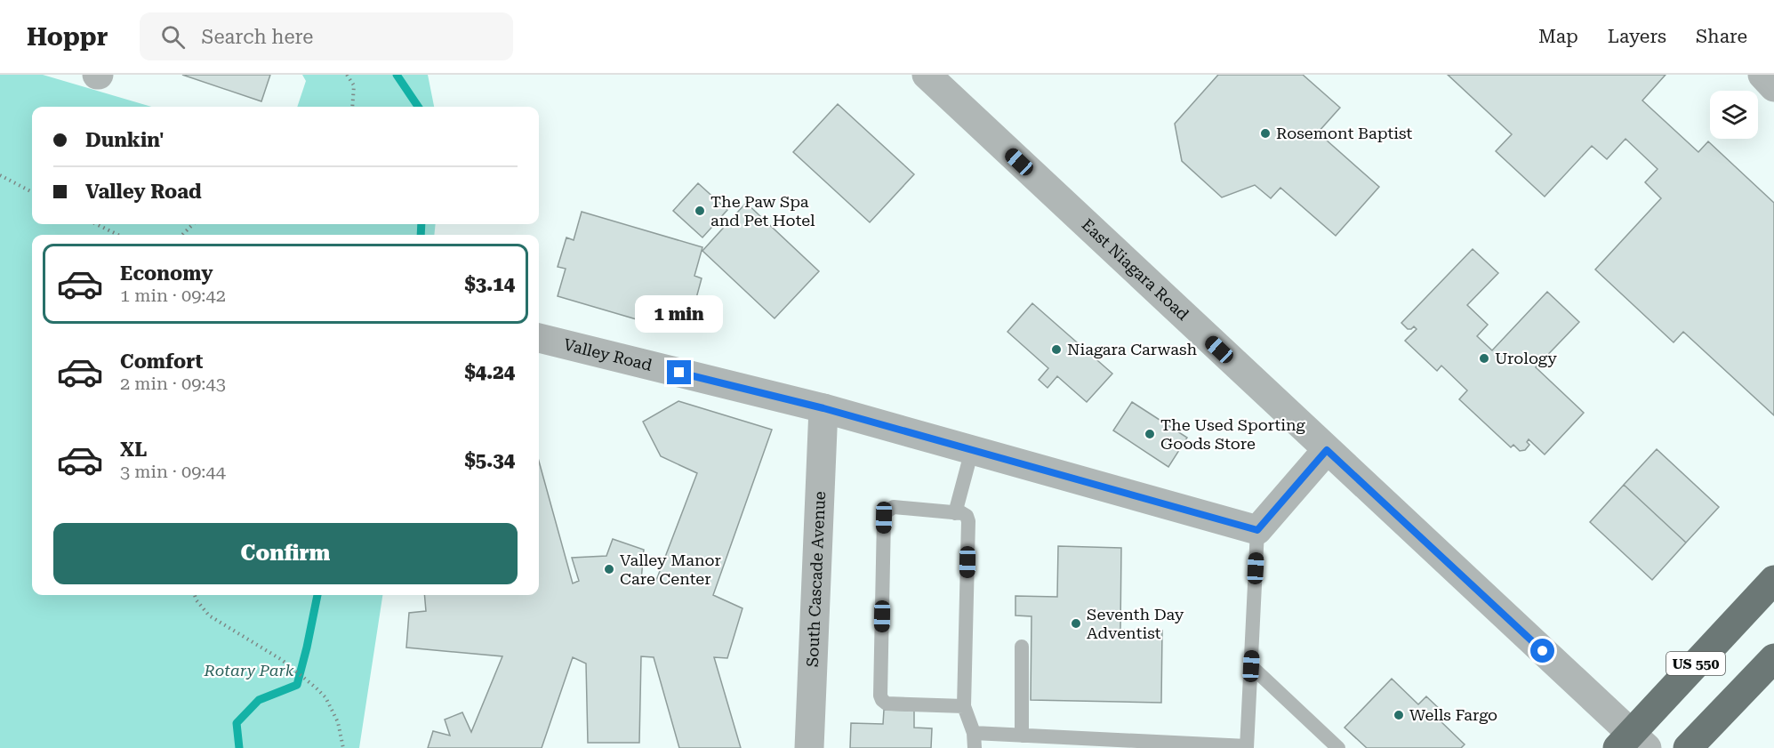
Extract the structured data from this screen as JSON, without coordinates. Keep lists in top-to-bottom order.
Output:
{
  "streets": {
    "highway": ["US 550"],
    "street": ["East Niagara Road", "Valley Road", "South Cascade Avenue"]
  },
  "crossings": [
    ["East Niagara Road", "US 550"],
    ["Valley Road", "South Cascade Avenue"]
  ],
  "parks": ["Rotary Park"],
  "places": [
    "Rosemont Baptist",
    "The Paw Spa and Pet Hotel",
    "Niagara Carwash",
    "Urology",
    "The Used Sporting Goods Store",
    "Valley Manor Care Center",
    "Seventh Day Adventist",
    "Wells Fargo"
  ],
  "page": {
    "header": "Hoppr",
    "search": "Search here",
    "nav": ["Map", "Layers", "Share"],
    "banner": ["Dunkin'", "Valley Road"],
    "list": [
      {
        "name": "Economy",
        "note": "1 min · 09:42",
        "value": "$3.14"
      },
      {
        "name": "Comfort",
        "note": "2 min · 09:43",
        "value": "$4.24"
      },
      {
        "name": "XL",
        "note": "3 min · 09:44",
        "value": "$5.34"
      }
    ],
    "bubble": "1 min",
    "buttons": "Confirm"
  }
}
